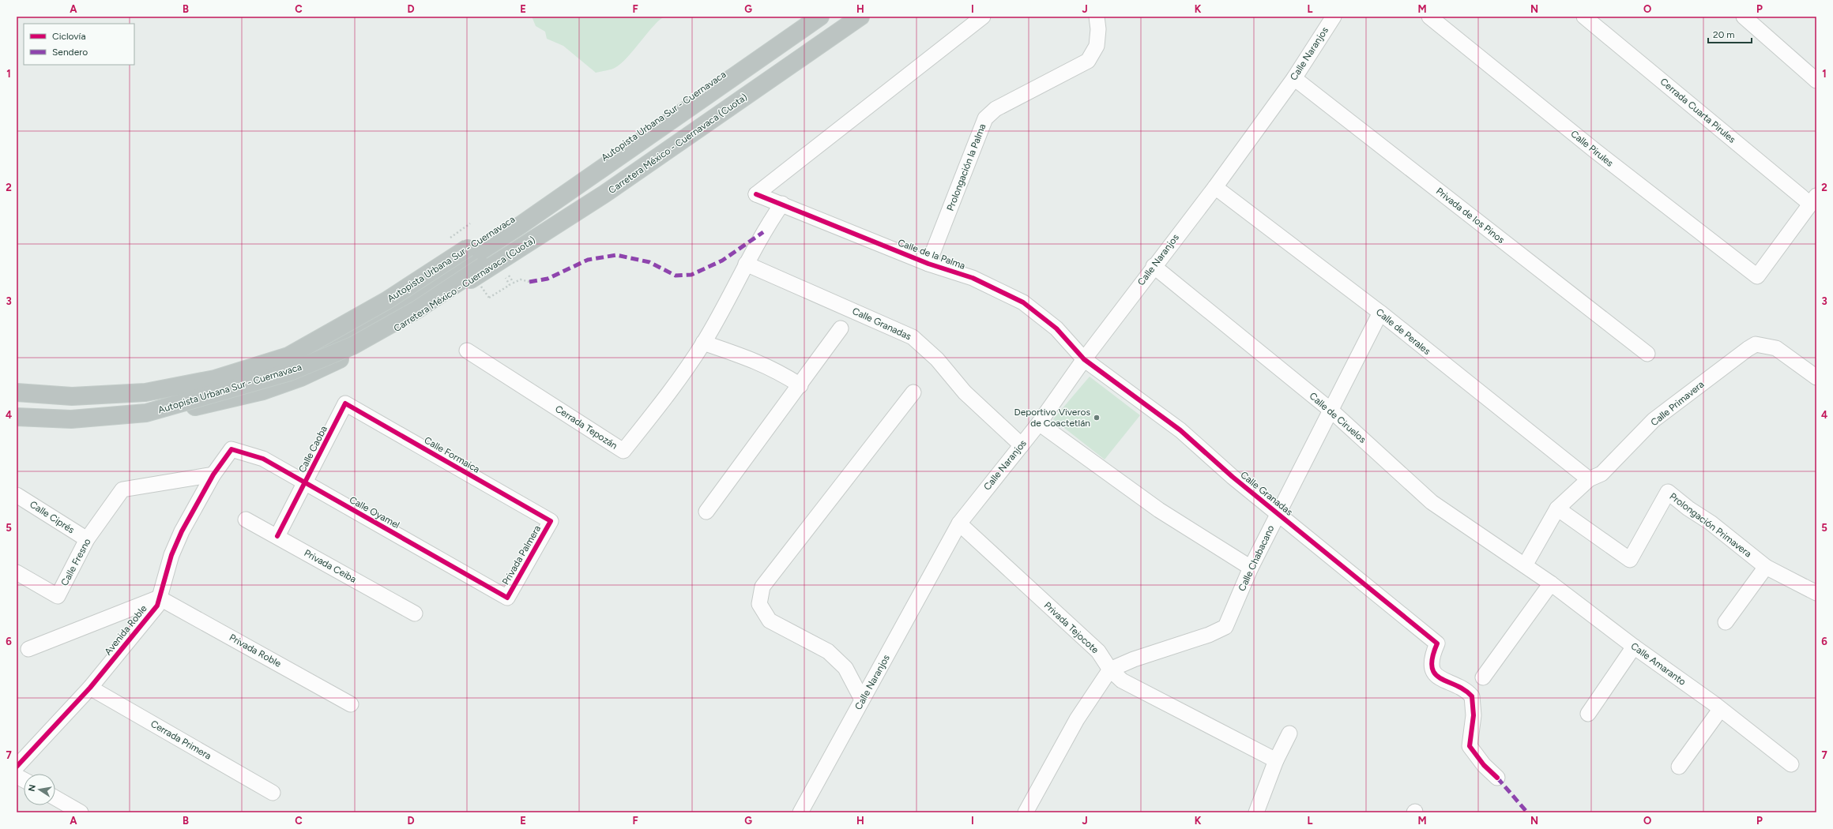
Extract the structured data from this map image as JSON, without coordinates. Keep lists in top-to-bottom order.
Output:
{
  "streets": {
    "highway": ["Autopista Urbana Sur - Cuernavaca", "Carretera México - Cuernavaca (Cuota)"],
    "street": [
      "Calle Naranjos",
      "Cerrada Cuarta Pirules",
      "Calle Pirules",
      "Prolongación la Palma",
      "Privada de los Pinos",
      "Calle de la Palma",
      "Calle Granadas",
      "Calle de Perales",
      "Calle Primavera",
      "Calle de Ciruelos",
      "Cerrada Tepozán",
      "Calle Caoba",
      "Calle Formaica",
      "Calle Oyamel",
      "Calle Ciprés",
      "Prolongación Primavera",
      "Privada Palmera",
      "Calle Chabacano",
      "Calle Fresno",
      "Privada Ceiba",
      "Privada Tejocote",
      "Avenida Roble",
      "Privada Roble",
      "Calle Amaranto",
      "Cerrada Primera"
    ]
  },
  "crossings": [
    ["Calle Naranjos", "Privada de los Pinos"],
    ["Calle Naranjos", "Calle de la Palma"],
    ["Calle Naranjos", "Calle Granadas"],
    ["Calle Naranjos", "Calle de Perales"],
    ["Calle Naranjos", "Calle de Ciruelos"],
    ["Calle Naranjos", "Privada Tejocote"],
    ["Cerrada Cuarta Pirules", "Calle Pirules"],
    ["Autopista Urbana Sur - Cuernavaca", "Carretera México - Cuernavaca (Cuota)"],
    ["Prolongación la Palma", "Calle de la Palma"],
    ["Calle de la Palma", "Calle Granadas"],
    ["Calle de la Palma", "Cerrada Tepozán"],
    ["Calle Granadas", "Cerrada Tepozán"],
    ["Calle Granadas", "Calle Chabacano"],
    ["Calle de Perales", "Calle Primavera"],
    ["Calle de Perales", "Calle Chabacano"],
    ["Calle Primavera", "Calle de Ciruelos"],
    ["Calle Primavera", "Prolongación Primavera"],
    ["Calle Primavera", "Calle Amaranto"],
    ["Calle de Ciruelos", "Calle Chabacano"],
    ["Calle de Ciruelos", "Calle Amaranto"],
    ["Calle Caoba", "Calle Formaica"],
    ["Calle Caoba", "Calle Oyamel"],
    ["Calle Caoba", "Privada Ceiba"],
    ["Calle Formaica", "Privada Palmera"],
    ["Calle Oyamel", "Privada Palmera"],
    ["Calle Oyamel", "Avenida Roble"],
    ["Calle Ciprés", "Calle Fresno"],
    ["Calle Chabacano", "Privada Tejocote"],
    ["Calle Fresno", "Avenida Roble"],
    ["Avenida Roble", "Privada Roble"],
    ["Avenida Roble", "Cerrada Primera"]
  ],
  "places": ["Deportivo Viveros de Coactetlán"],
  "legend": ["Ciclovía", "Sendero"],
  "scale_bar": "20 m",
  "north": "left",
  "grid": {
    "columns": [
      "A",
      "B",
      "C",
      "D",
      "E",
      "F",
      "G",
      "H",
      "I",
      "J",
      "K",
      "L",
      "M",
      "N",
      "O",
      "P"
    ],
    "rows": [
      "1",
      "2",
      "3",
      "4",
      "5",
      "6",
      "7"
    ]
  }
}
